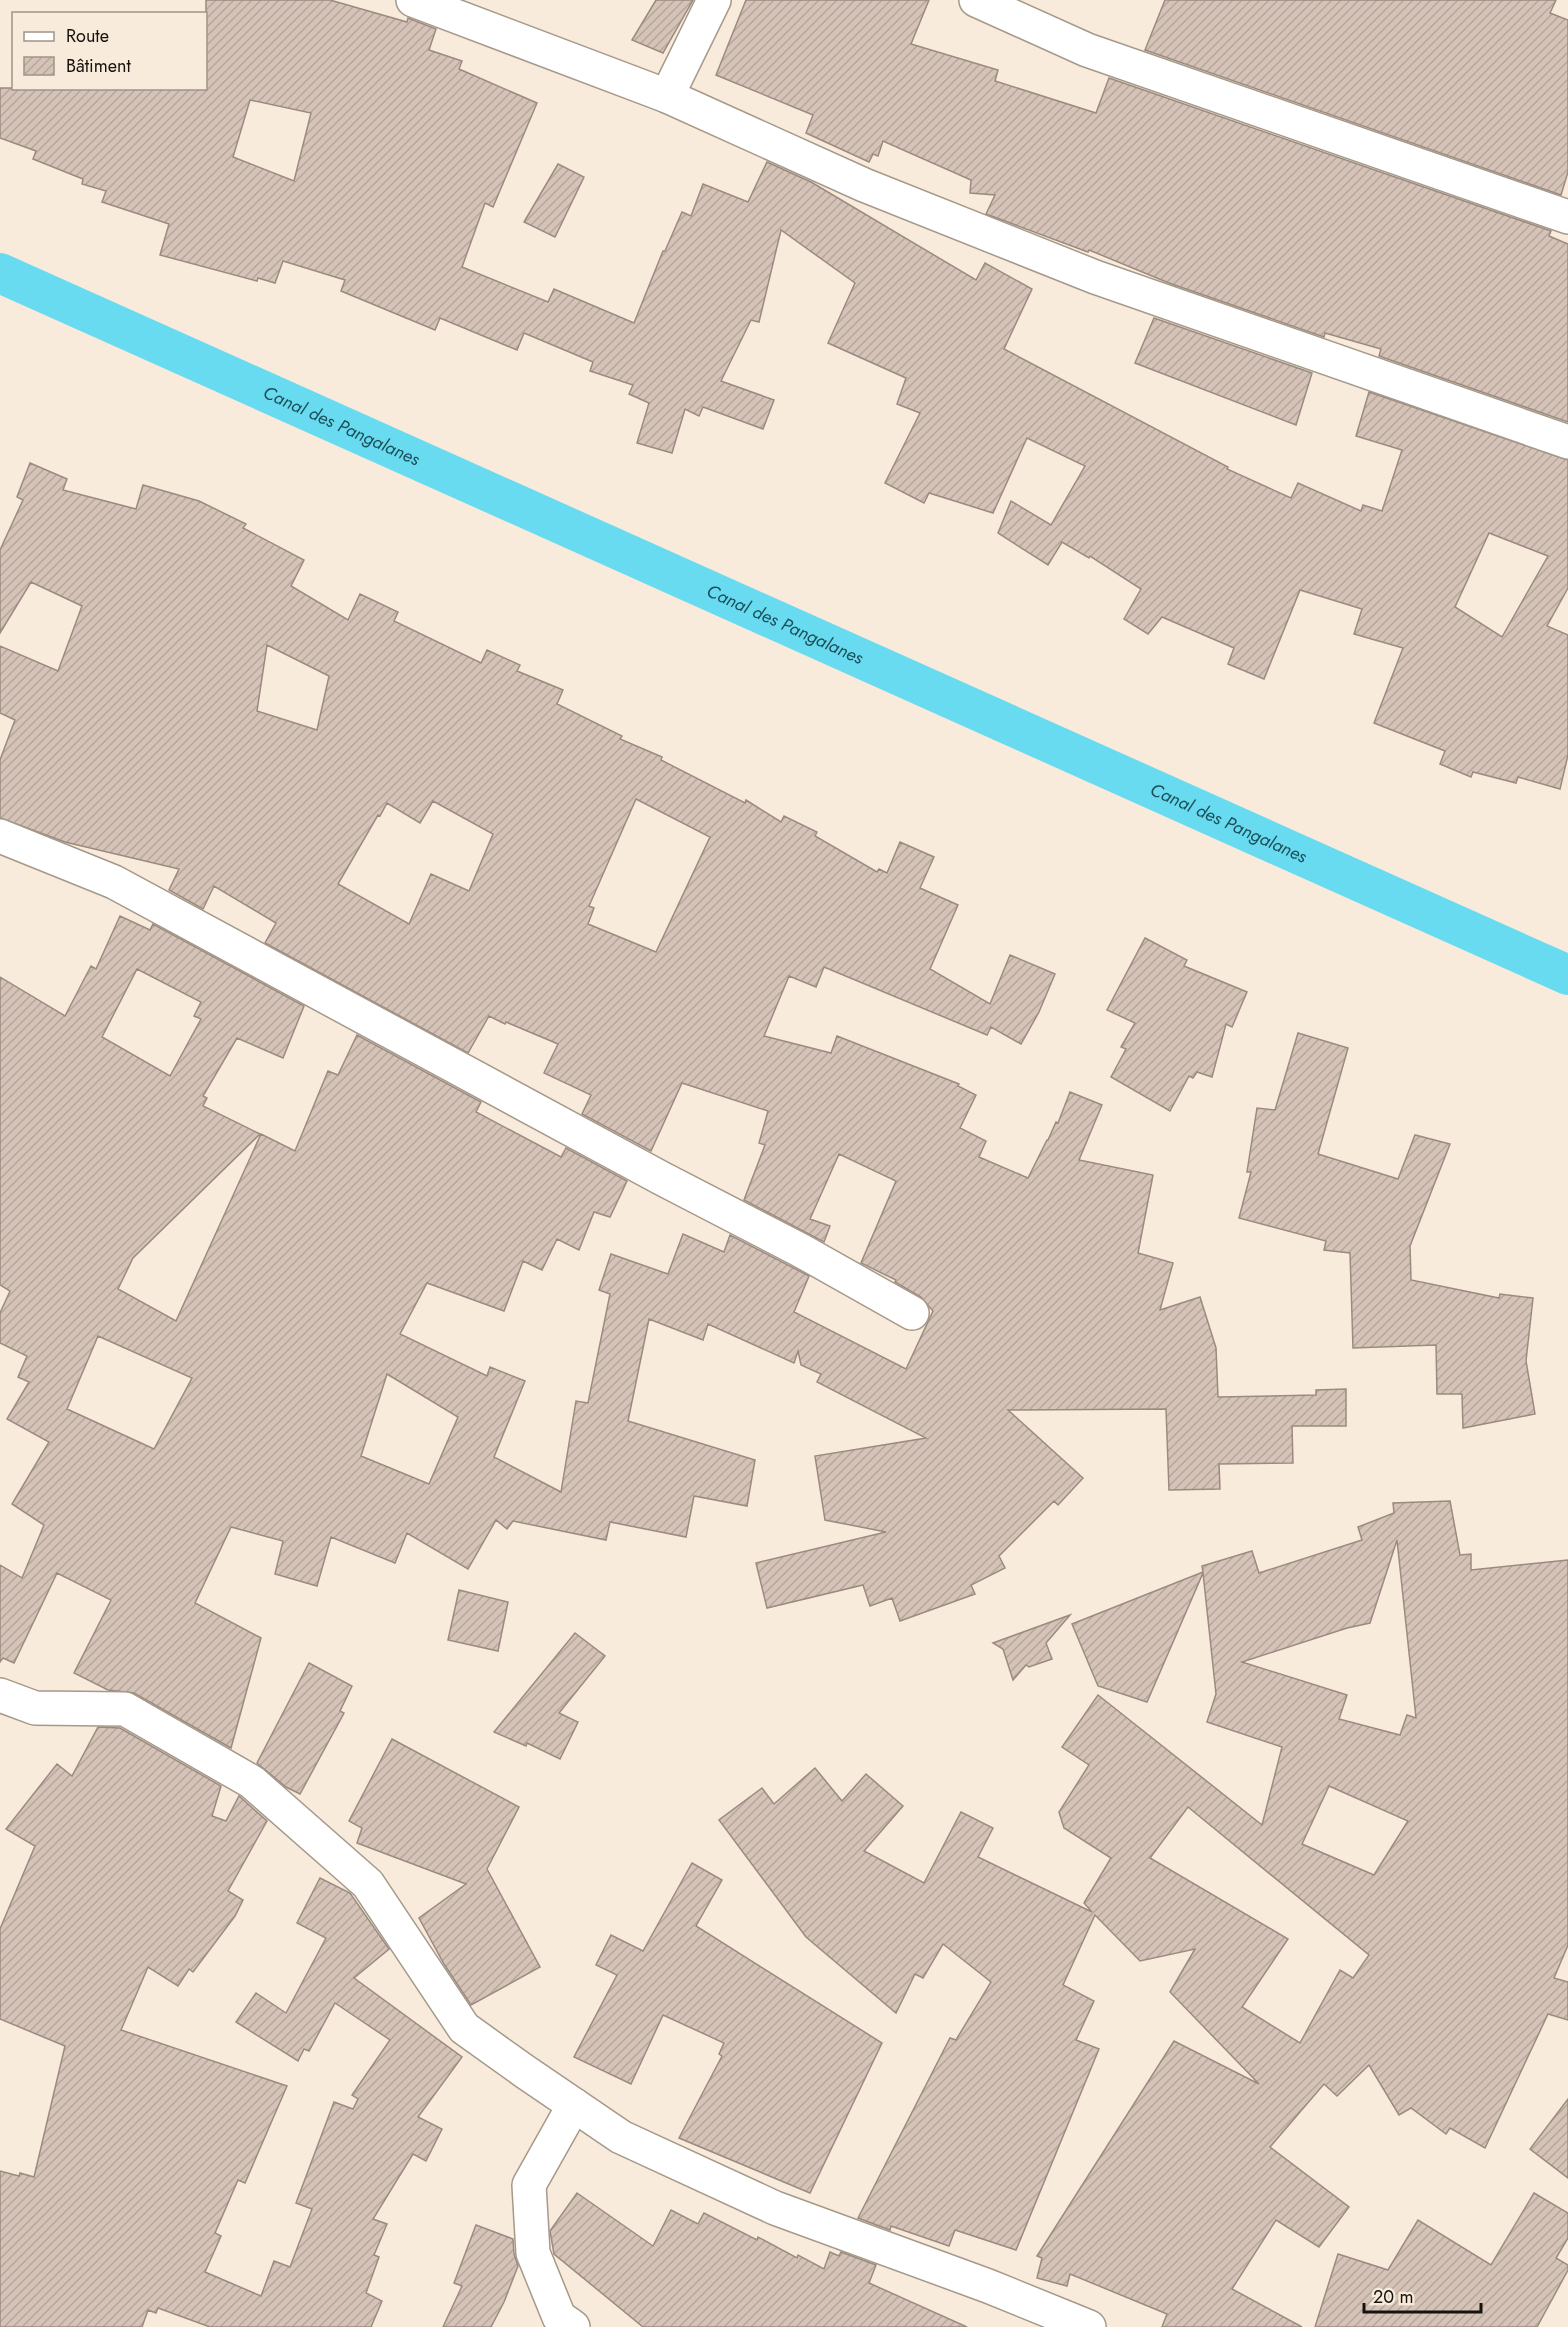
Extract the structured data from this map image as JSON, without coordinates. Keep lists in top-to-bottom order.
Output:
{
  "water": ["Canal des Pangalanes"],
  "legend": ["Route", "Bâtiment"],
  "scale_bar": "20 m"
}
